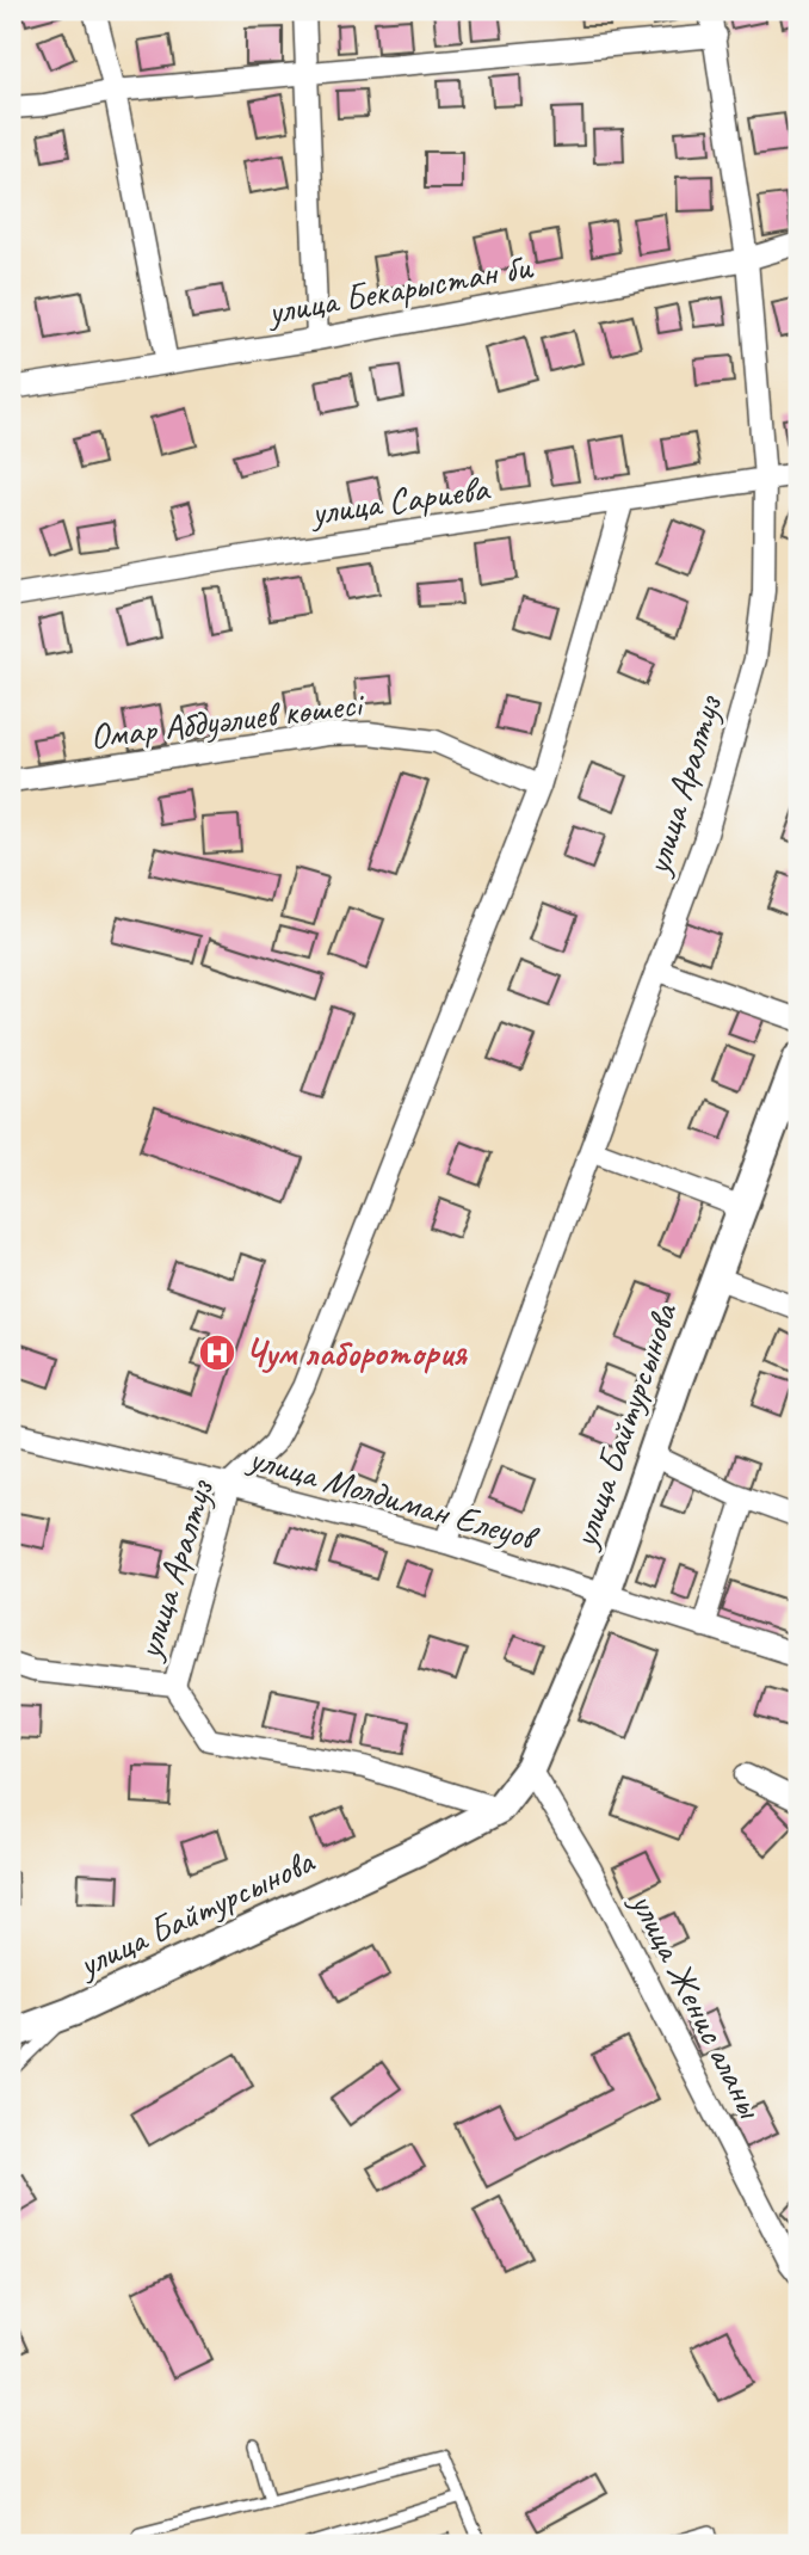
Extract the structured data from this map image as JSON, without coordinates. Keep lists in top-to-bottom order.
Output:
{
  "streets": {
    "street": [
      "улица Бекарыстан би",
      "улица Сариева",
      "Омар Абдуәлиев көшесі",
      "улица Аралтуз",
      "улица Байтурсынова",
      "улица Молдиман Елеуов",
      "улица Женис аланы"
    ]
  },
  "crossings": [
    ["улица Бекарыстан би", "улица Аралтуз"],
    ["улица Сариева", "улица Аралтуз"],
    ["Омар Абдуәлиев көшесі", "улица Аралтуз"],
    ["улица Аралтуз", "улица Молдиман Елеуов"],
    ["улица Байтурсынова", "улица Молдиман Елеуов"],
    ["улица Байтурсынова", "улица Женис аланы"]
  ],
  "places": {
    "hospital": ["Чум лаборотория"]
  }
}
